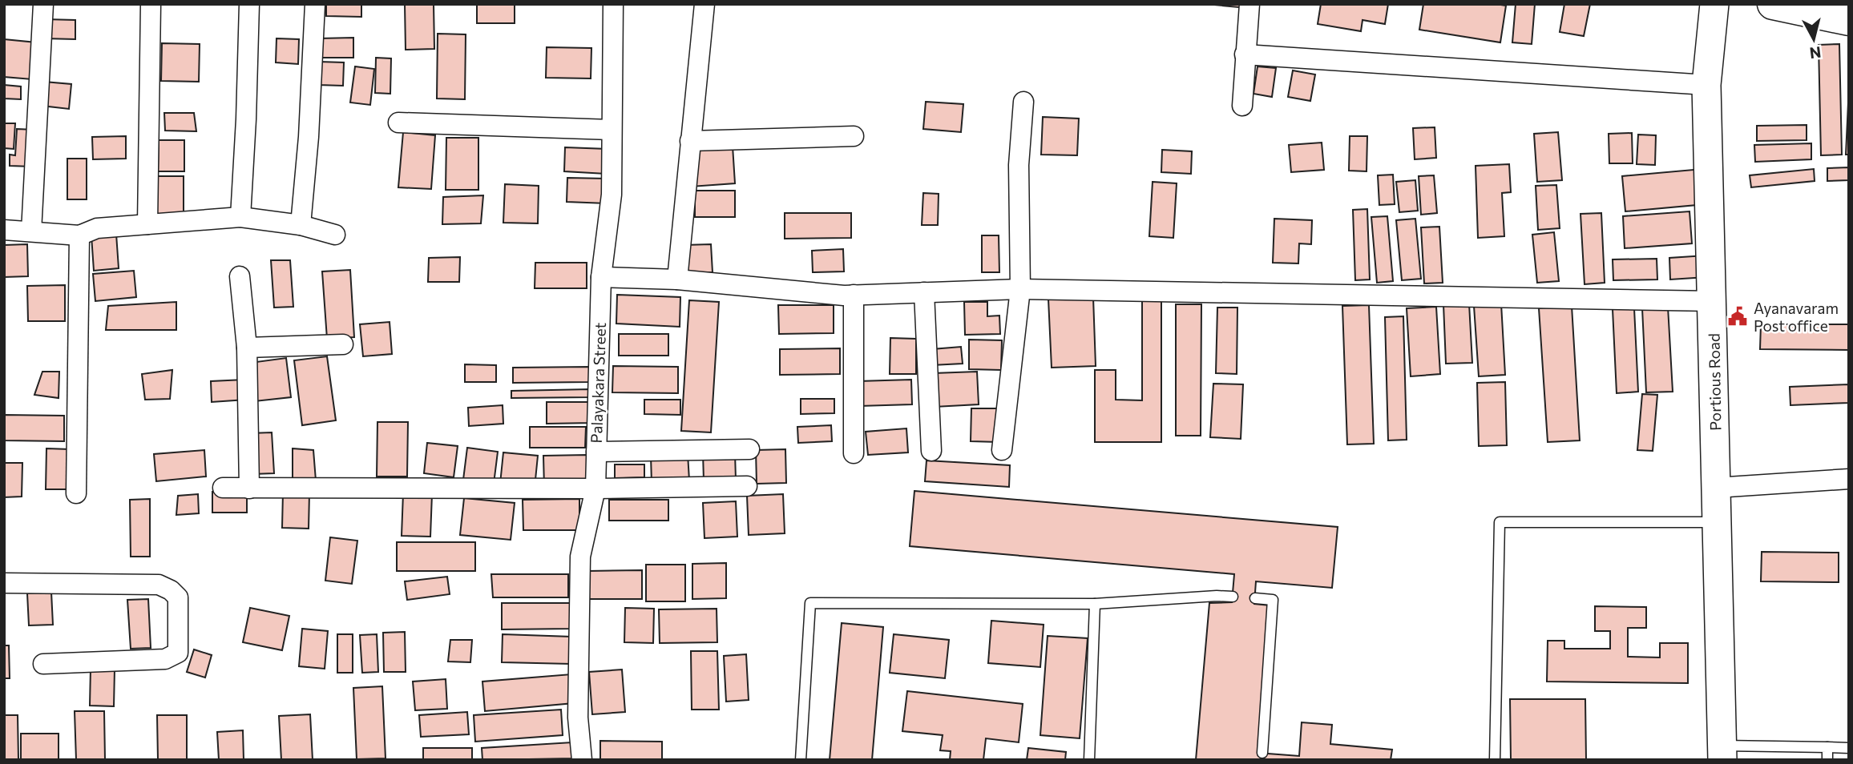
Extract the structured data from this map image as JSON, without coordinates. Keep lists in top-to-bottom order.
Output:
{
  "streets": {
    "main road": ["Portious Road"],
    "street": ["Palayakara Street"]
  },
  "places": {
    "public building": ["Ayanavaram Post office"]
  },
  "north": "bottom"
}
